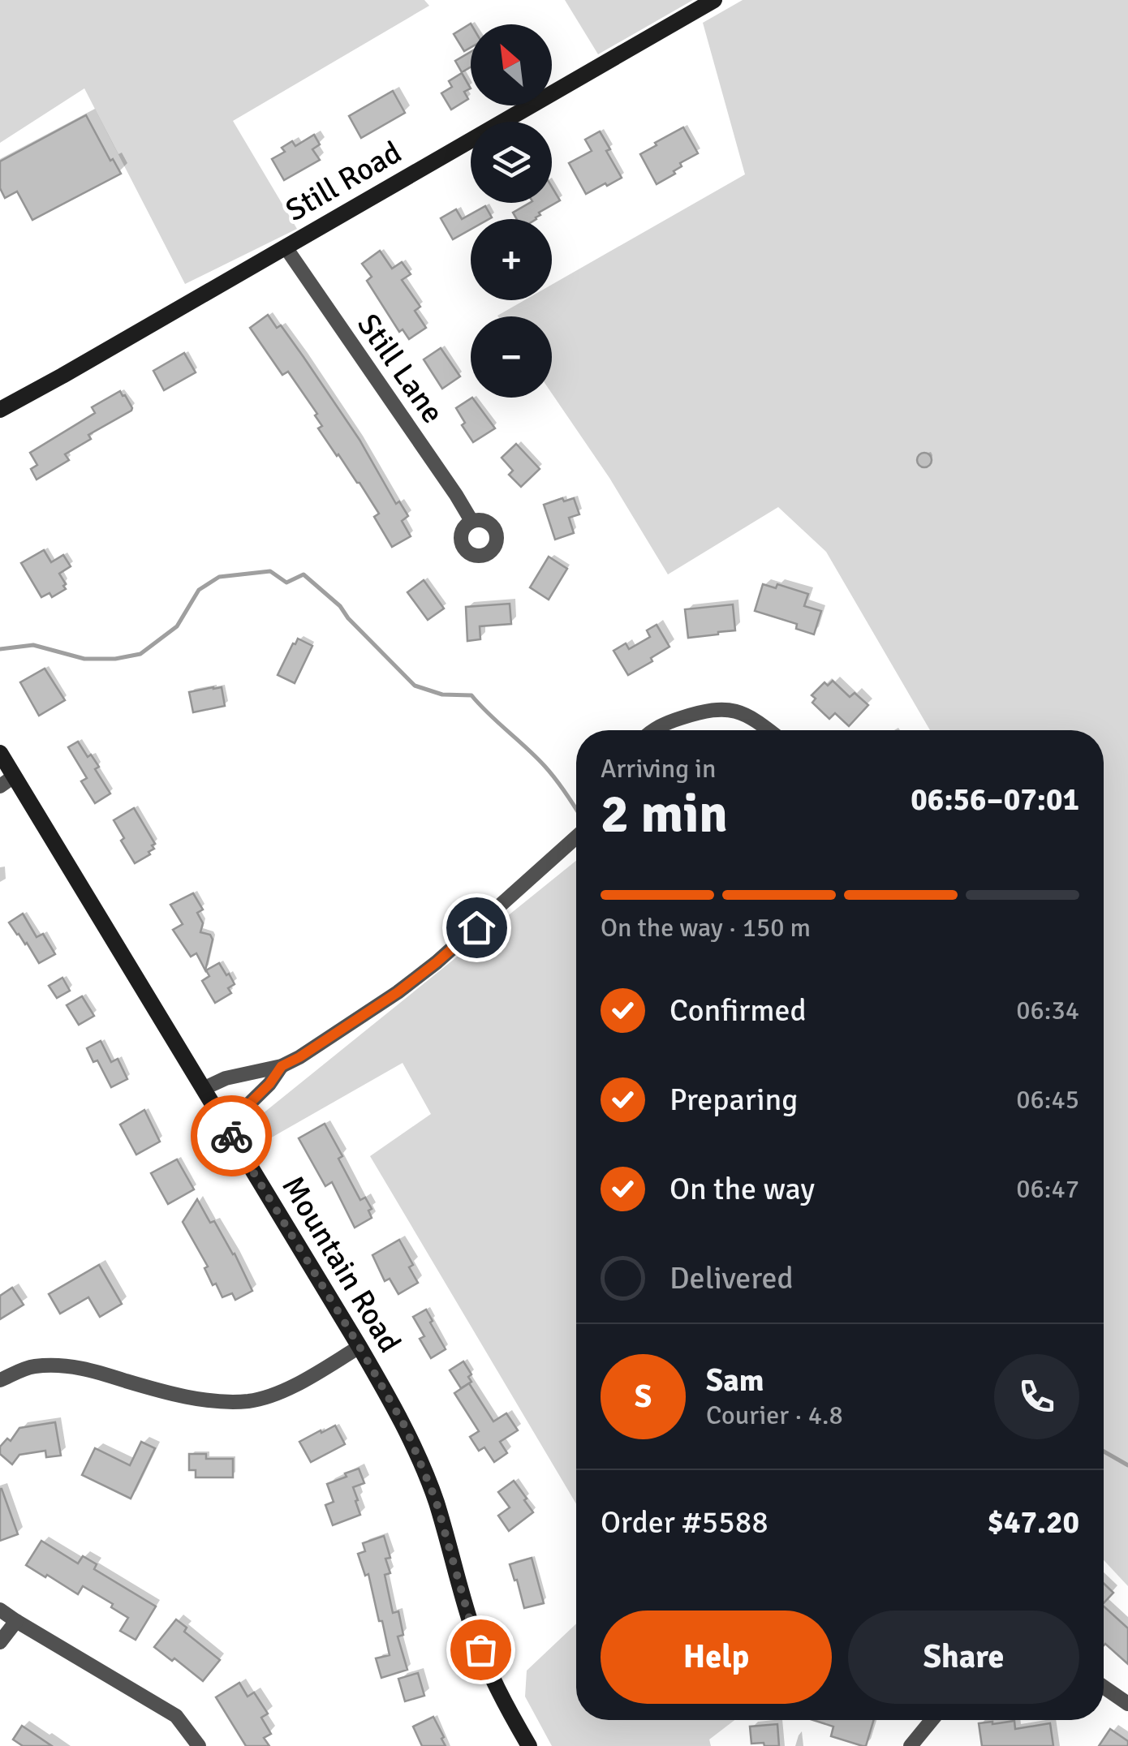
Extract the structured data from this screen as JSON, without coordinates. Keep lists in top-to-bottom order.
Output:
{
  "streets": {
    "main road": ["Still Road", "Mountain Road"],
    "street": ["Still Lane"]
  },
  "crossings": [
    ["Still Road", "Still Lane"]
  ],
  "north": "top left",
  "page": {
    "map_buttons": ["+", "−"],
    "heading": ["2 min", "Arriving in", "06:56–07:01"],
    "panel": [
      "Sam",
      "Courier · 4.8",
      "Order #5588",
      "$47.20"
    ],
    "bar": "On the way · 150 m",
    "list": [
      ["Confirmed", "06:34"],
      ["Preparing", "06:45"],
      ["On the way", "06:47"],
      "Delivered"
    ],
    "round": "S",
    "buttons": ["Help", "Share"]
  }
}
